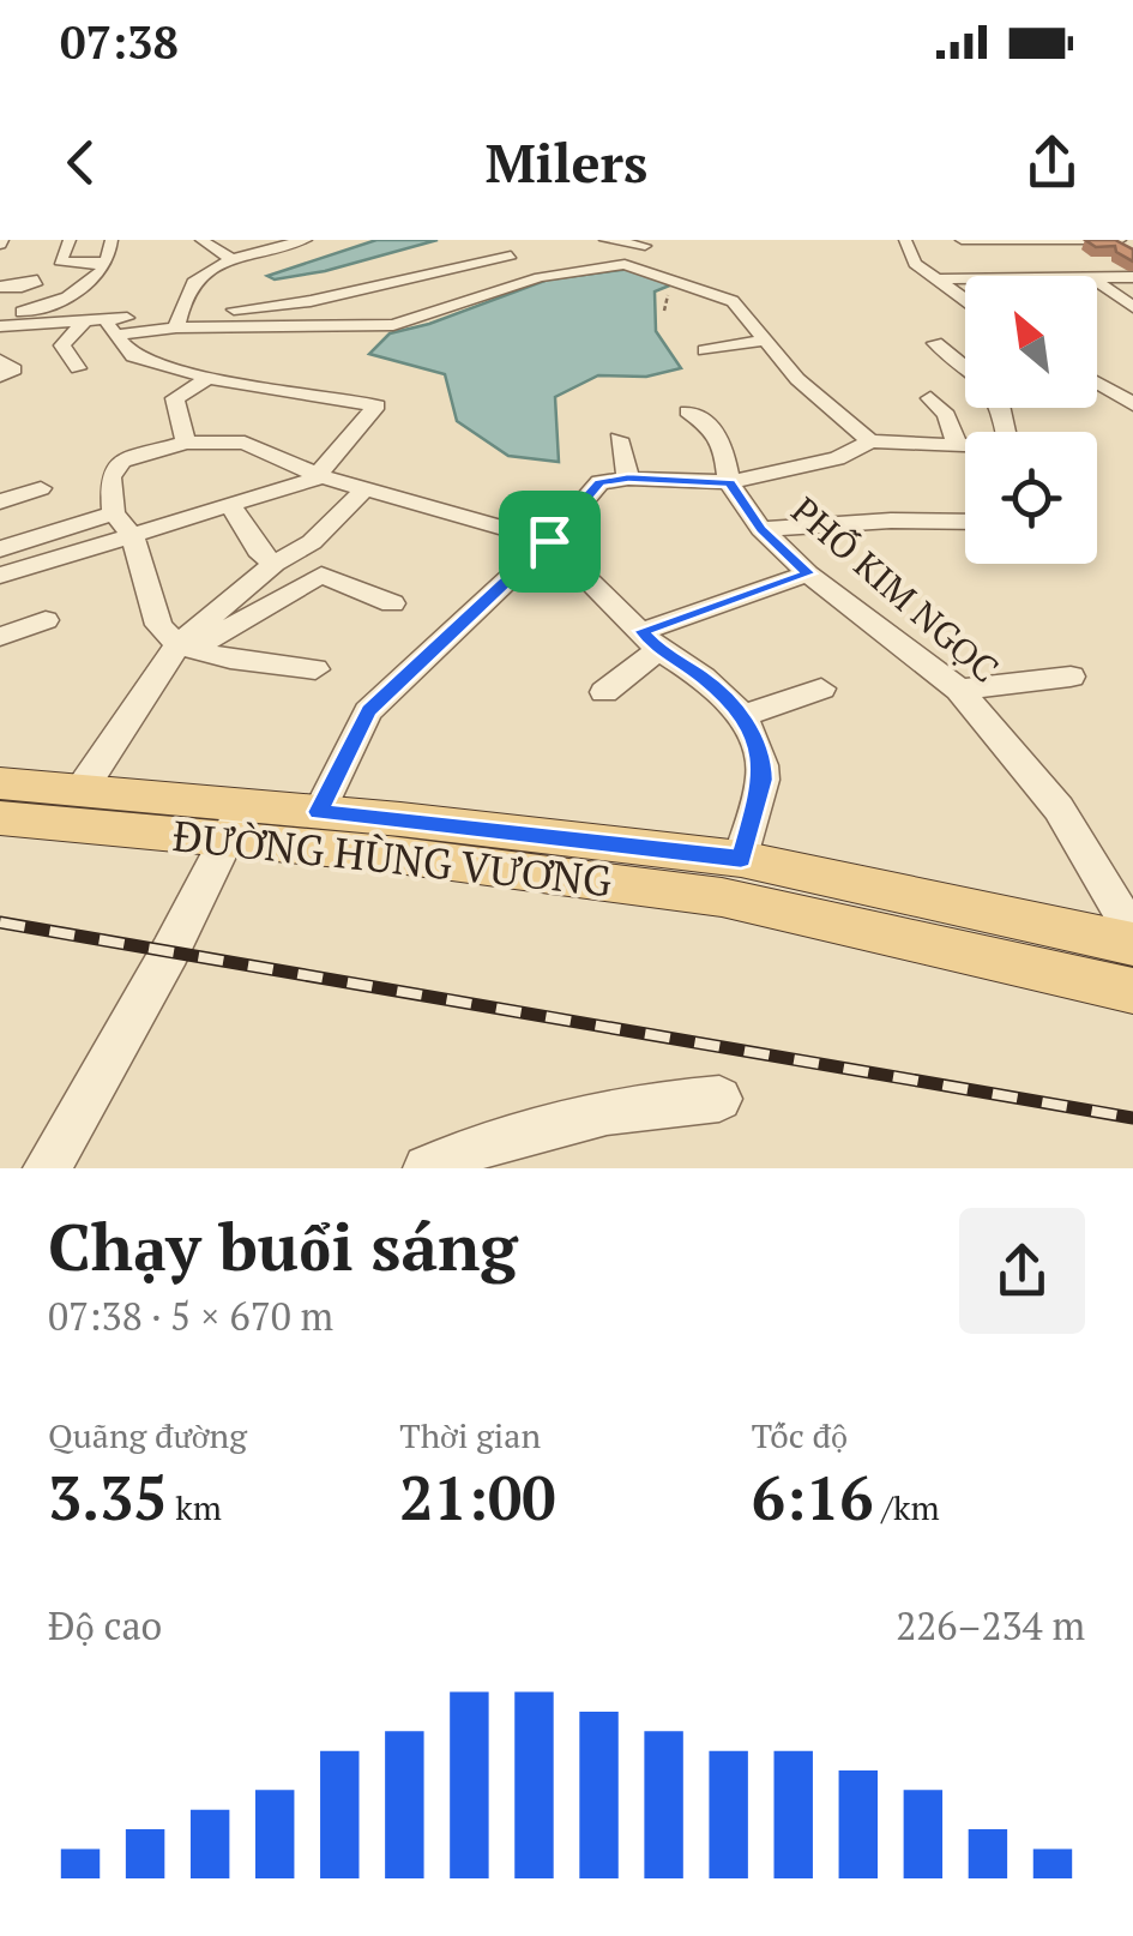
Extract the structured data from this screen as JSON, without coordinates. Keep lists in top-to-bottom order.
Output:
{
  "streets": {
    "main road": ["ĐƯỜNG HÙNG VƯƠNG"],
    "street": ["PHỐ KIM NGỌC"]
  },
  "north": "top left",
  "page": {
    "status": "07:38",
    "header": "Milers",
    "heading": ["Chạy buổi sáng", "07:38 · 5 × 670 m"],
    "stats": [
      ["Quãng đường", "3.35 km"],
      ["Thời gian", "21:00"],
      ["Tốc độ", "6:16 /km"]
    ],
    "chart": ["Độ cao", "226–234 m"]
  }
}
